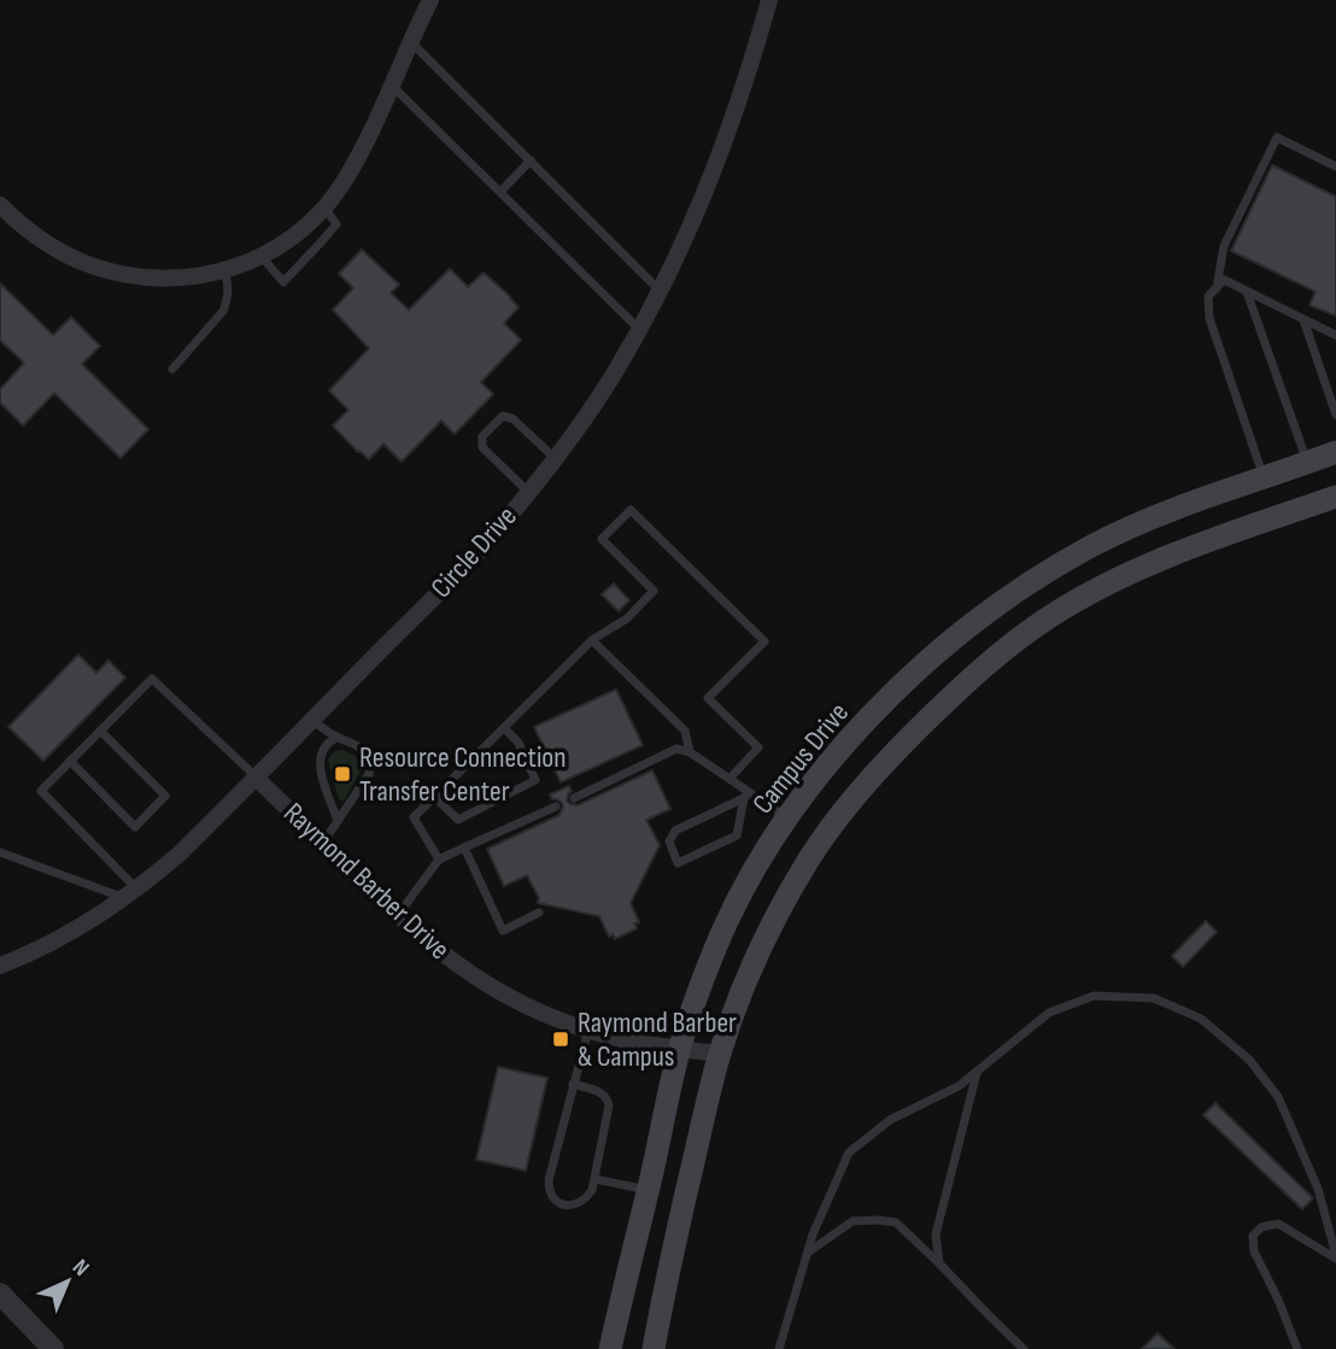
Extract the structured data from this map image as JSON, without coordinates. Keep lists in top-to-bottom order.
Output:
{
  "streets": {
    "main road": ["Campus Drive"],
    "street": ["Circle Drive", "Raymond Barber Drive"]
  },
  "crossings": [
    ["Circle Drive", "Raymond Barber Drive"],
    ["Campus Drive", "Raymond Barber Drive"]
  ],
  "places": {
    "transit": ["Resource Connection Transfer Center", "Raymond Barber & Campus"]
  },
  "north": "top right"
}
